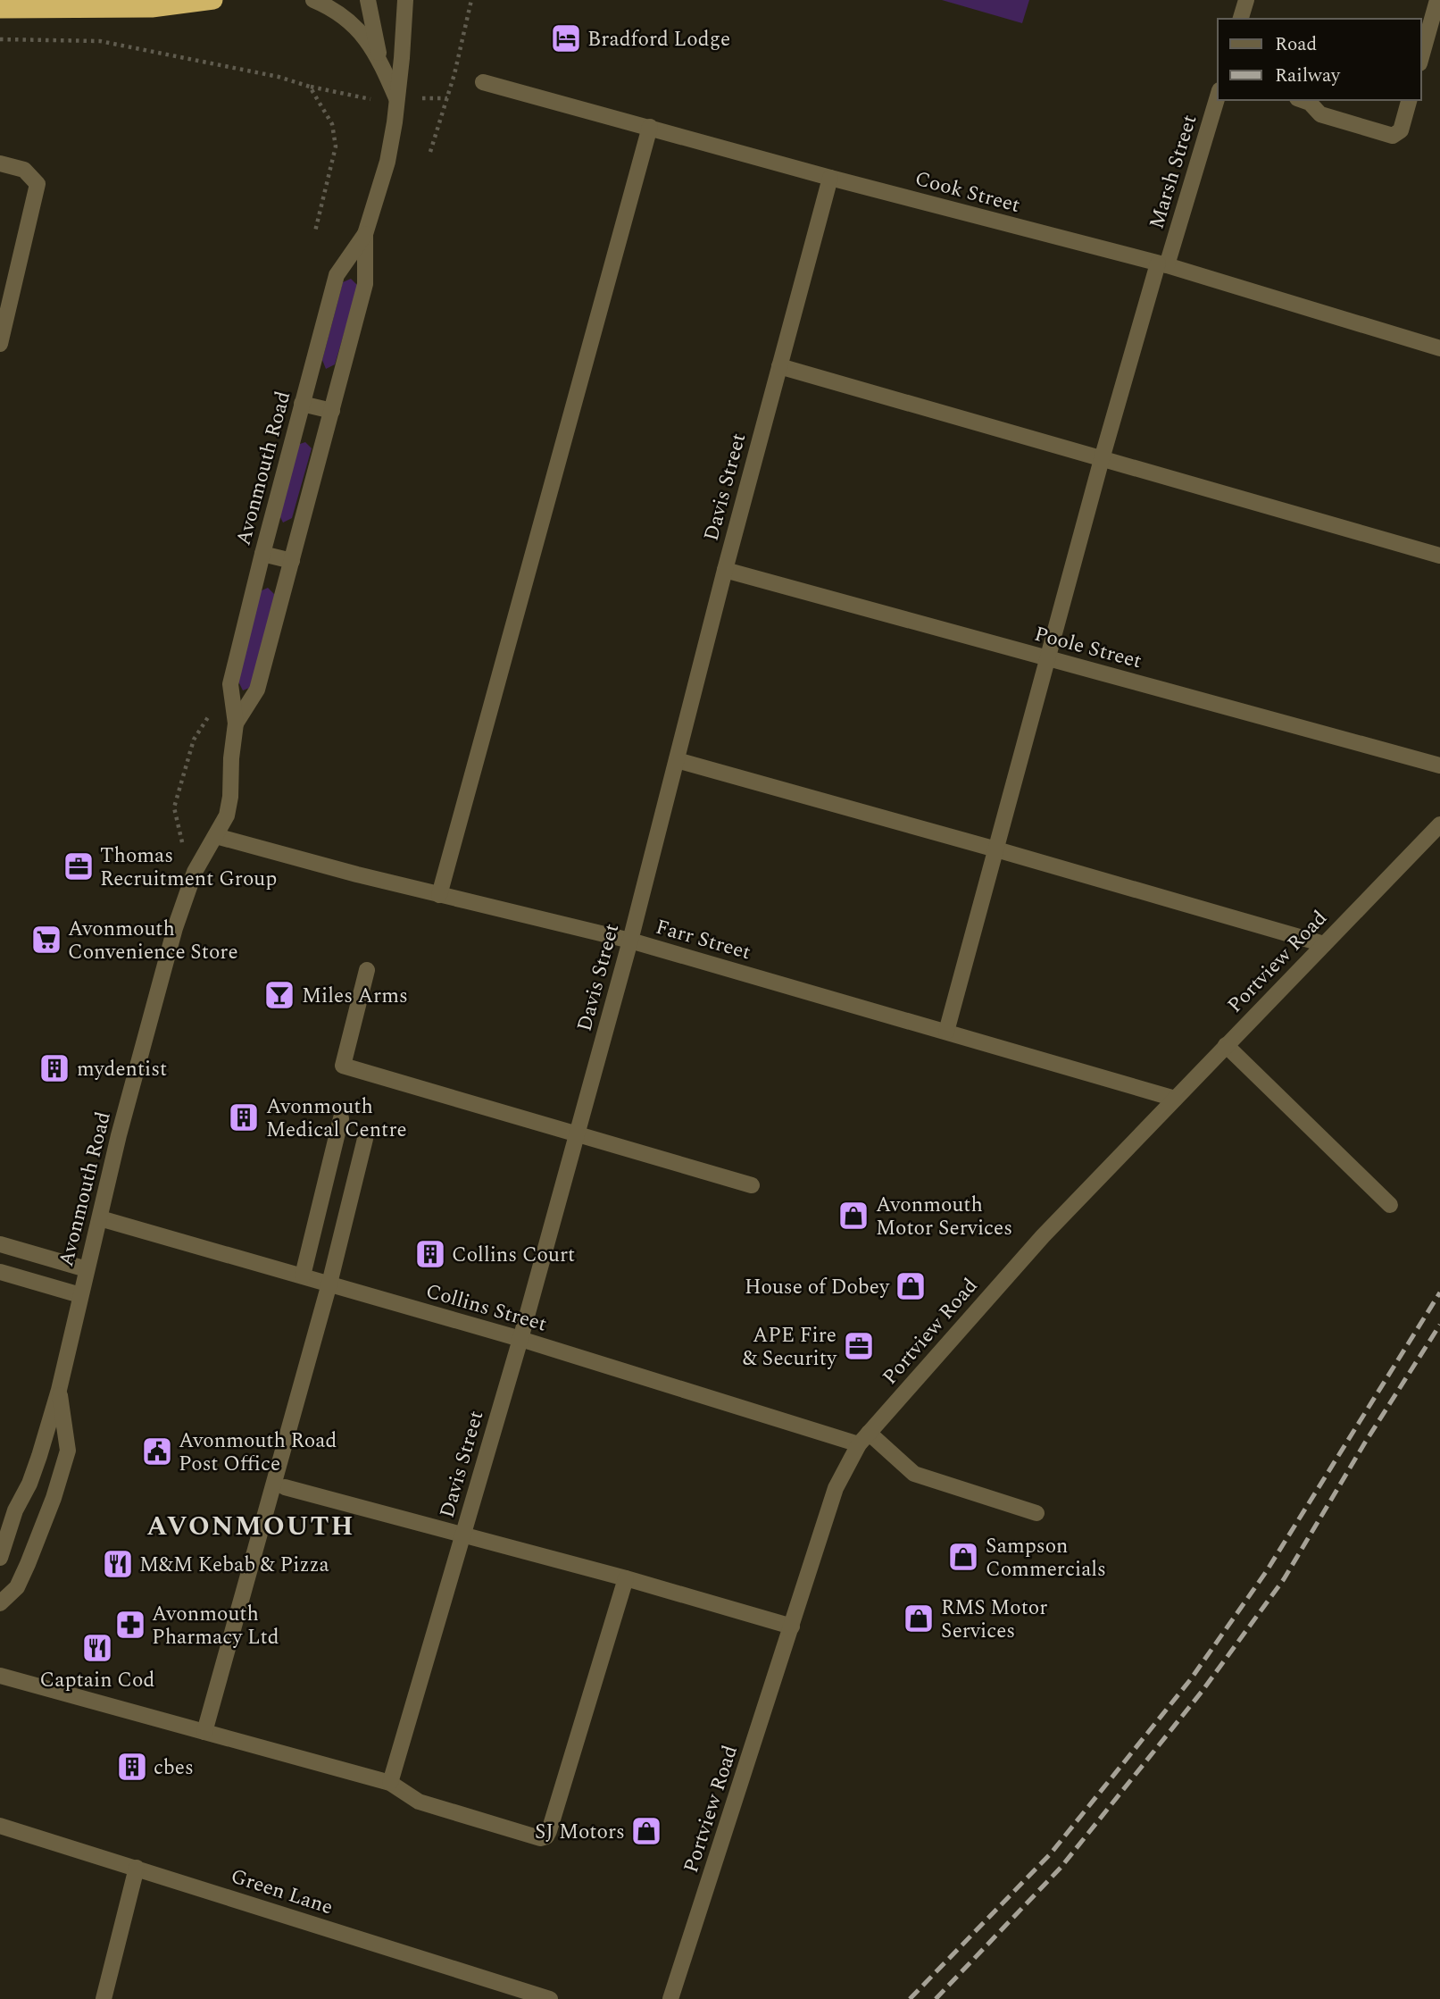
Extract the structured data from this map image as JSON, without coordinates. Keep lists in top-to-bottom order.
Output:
{
  "streets": {
    "street": [
      "Marsh Street",
      "Cook Street",
      "Avonmouth Road",
      "Davis Street",
      "Poole Street",
      "Farr Street",
      "Portview Road",
      "Collins Street",
      "Green Lane"
    ]
  },
  "crossings": [
    ["Marsh Street", "Cook Street"],
    ["Marsh Street", "Poole Street"],
    ["Marsh Street", "Farr Street"],
    ["Cook Street", "Davis Street"],
    ["Avonmouth Road", "Farr Street"],
    ["Avonmouth Road", "Collins Street"],
    ["Davis Street", "Poole Street"],
    ["Davis Street", "Farr Street"],
    ["Davis Street", "Collins Street"],
    ["Farr Street", "Portview Road"],
    ["Portview Road", "Collins Street"]
  ],
  "districts": ["AVONMOUTH"],
  "places": {
    "hotel": ["Bradford Lodge"],
    "office": ["Thomas Recruitment Group", "APE Fire & Security"],
    "supermarket": ["Avonmouth Convenience Store"],
    "bar": ["Miles Arms"],
    "building": [
      "mydentist",
      "Avonmouth Medical Centre",
      "Collins Court",
      "cbes"
    ],
    "shop": [
      "Avonmouth Motor Services",
      "House of Dobey",
      "Sampson Commercials",
      "RMS Motor Services",
      "SJ Motors"
    ],
    "public building": ["Avonmouth Road Post Office"],
    "restaurant": ["M&M Kebab & Pizza", "Captain Cod"],
    "pharmacy": ["Avonmouth Pharmacy Ltd"]
  },
  "legend": ["Road", "Railway"]
}
